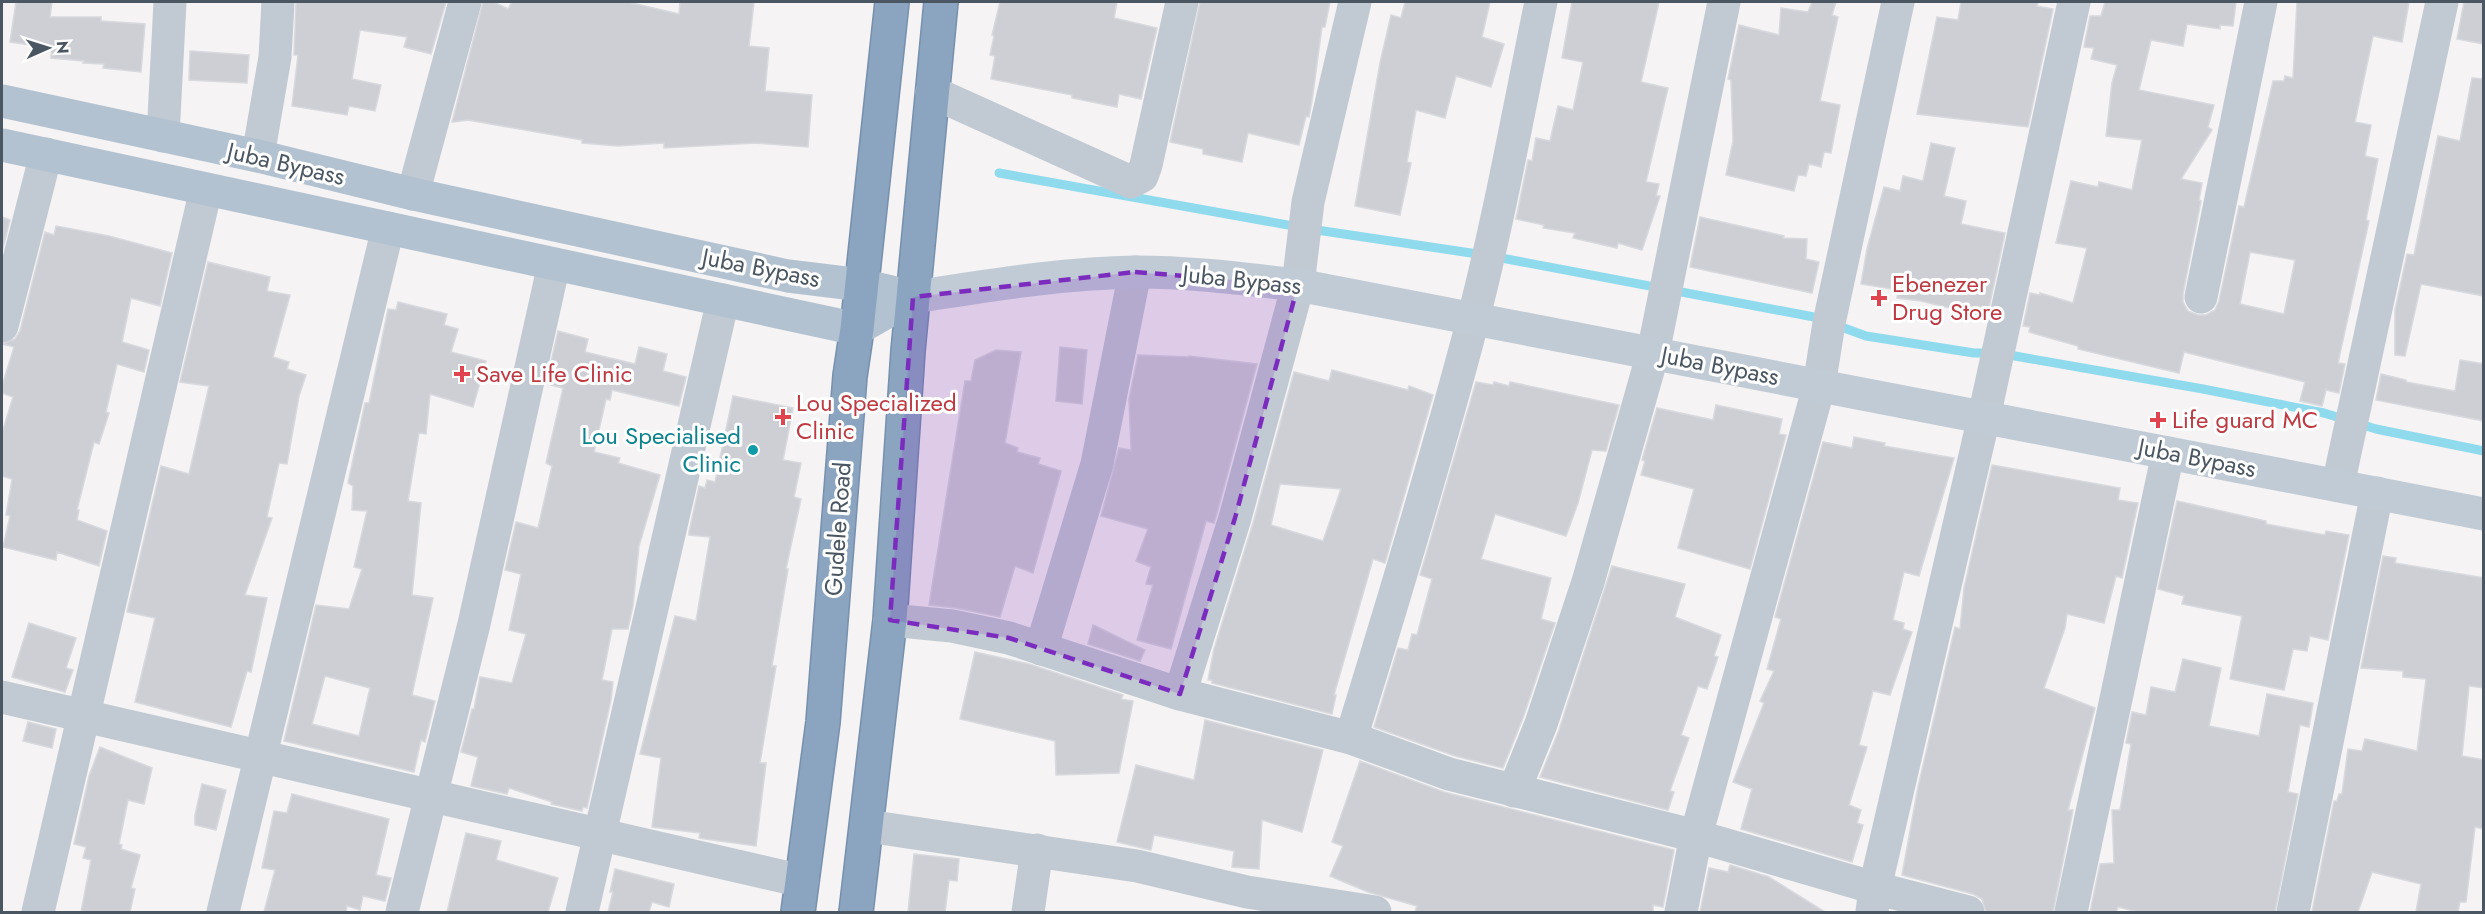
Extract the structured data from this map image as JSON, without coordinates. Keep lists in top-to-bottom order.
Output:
{
  "streets": {
    "highway": ["Gudele Road"],
    "main road": ["Juba Bypass"]
  },
  "crossings": [
    ["Juba Bypass", "Gudele Road"]
  ],
  "places": {
    "health": [
      "Ebenezer Drug Store",
      "Save Life Clinic",
      "Lou Specialized Clinic",
      "Life guard MC"
    ],
    "other": ["Lou Specialised Clinic"]
  },
  "north": "right"
}
